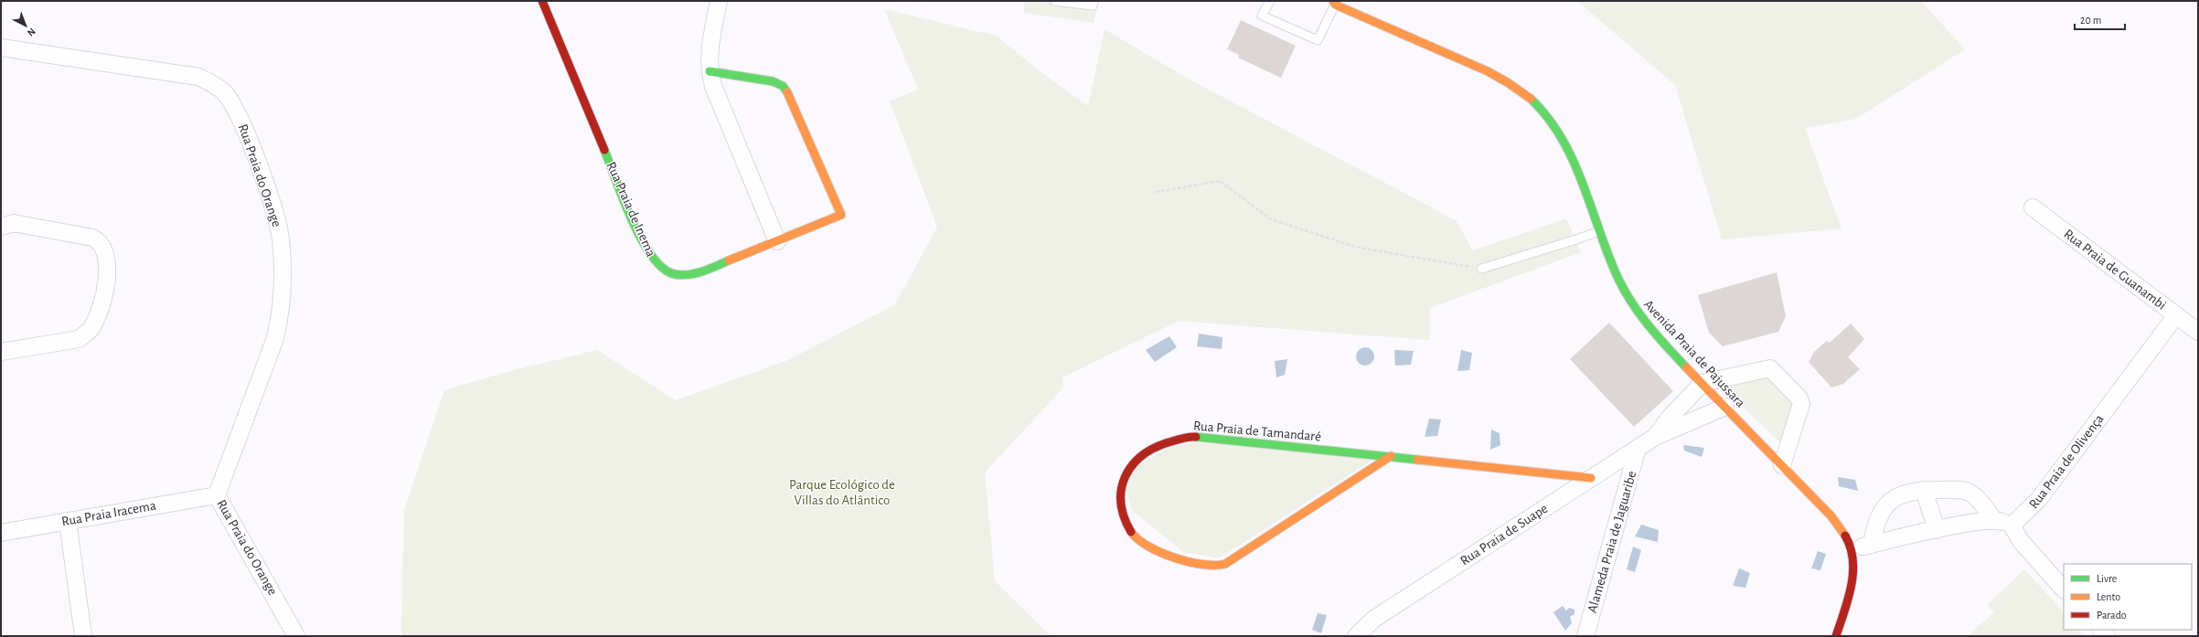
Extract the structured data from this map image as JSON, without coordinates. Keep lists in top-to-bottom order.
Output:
{
  "streets": {
    "street": [
      "Rua Praia do Orange",
      "Rua Praia de Inema",
      "Rua Praia de Guanambi",
      "Avenida Praia de Pajussara",
      "Rua Praia de Tamandaré",
      "Rua Praia de Olivença",
      "Rua Praia Iracema",
      "Rua Praia de Suape",
      "Alameda Praia de Jaguaribe"
    ]
  },
  "crossings": [
    ["Rua Praia do Orange", "Rua Praia Iracema"],
    ["Rua Praia de Guanambi", "Rua Praia de Olivença"],
    ["Avenida Praia de Pajussara", "Rua Praia de Suape"],
    ["Rua Praia de Tamandaré", "Rua Praia de Suape"],
    ["Rua Praia de Suape", "Alameda Praia de Jaguaribe"]
  ],
  "parks": ["Parque Ecológico de Villas do Atlântico"],
  "legend": ["Livre", "Lento", "Parado"],
  "scale_bar": "20 m",
  "north": "bottom right"
}
